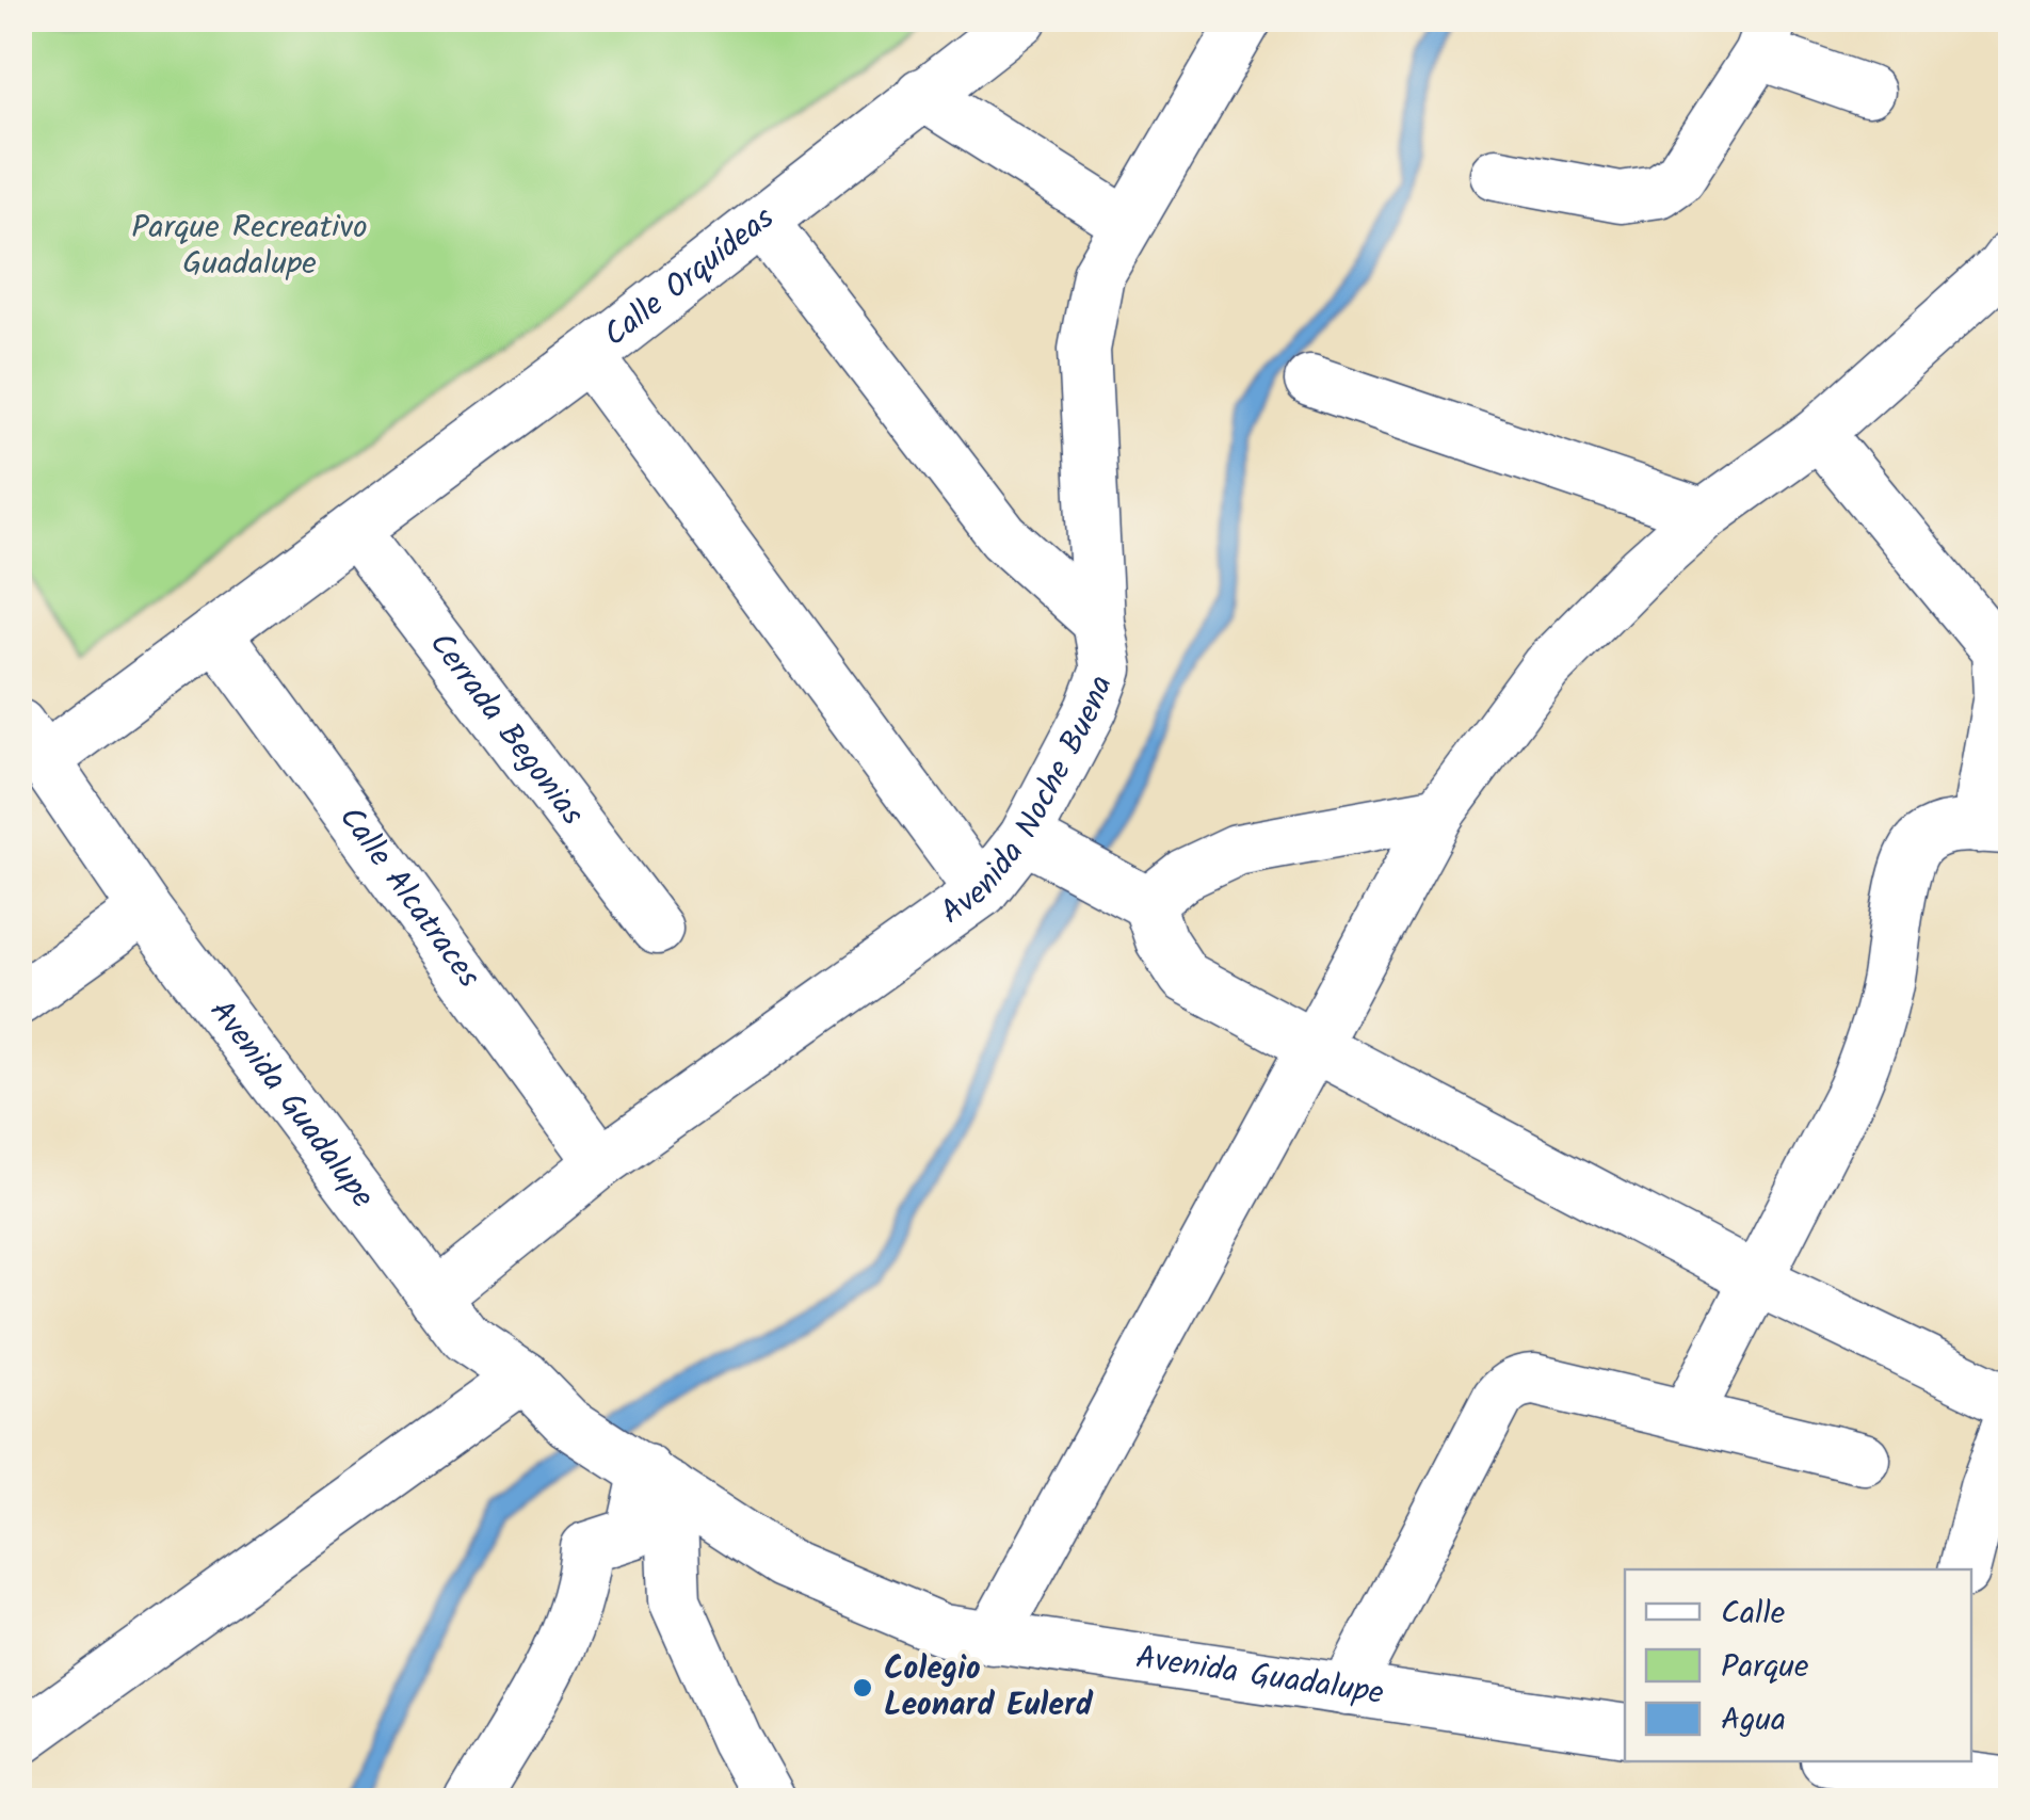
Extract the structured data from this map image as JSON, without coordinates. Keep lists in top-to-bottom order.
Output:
{
  "streets": {
    "street": [
      "Calle Orquídeas",
      "Cerrada Begonias",
      "Avenida Noche Buena",
      "Calle Alcatraces",
      "Avenida Guadalupe"
    ]
  },
  "crossings": [
    ["Calle Orquídeas", "Cerrada Begonias"],
    ["Calle Orquídeas", "Calle Alcatraces"],
    ["Calle Orquídeas", "Avenida Guadalupe"],
    ["Avenida Noche Buena", "Calle Alcatraces"],
    ["Avenida Noche Buena", "Avenida Guadalupe"]
  ],
  "parks": ["Parque Recreativo Guadalupe"],
  "places": ["Colegio Leonard Eulerd"],
  "legend": ["Calle", "Parque", "Agua"]
}
